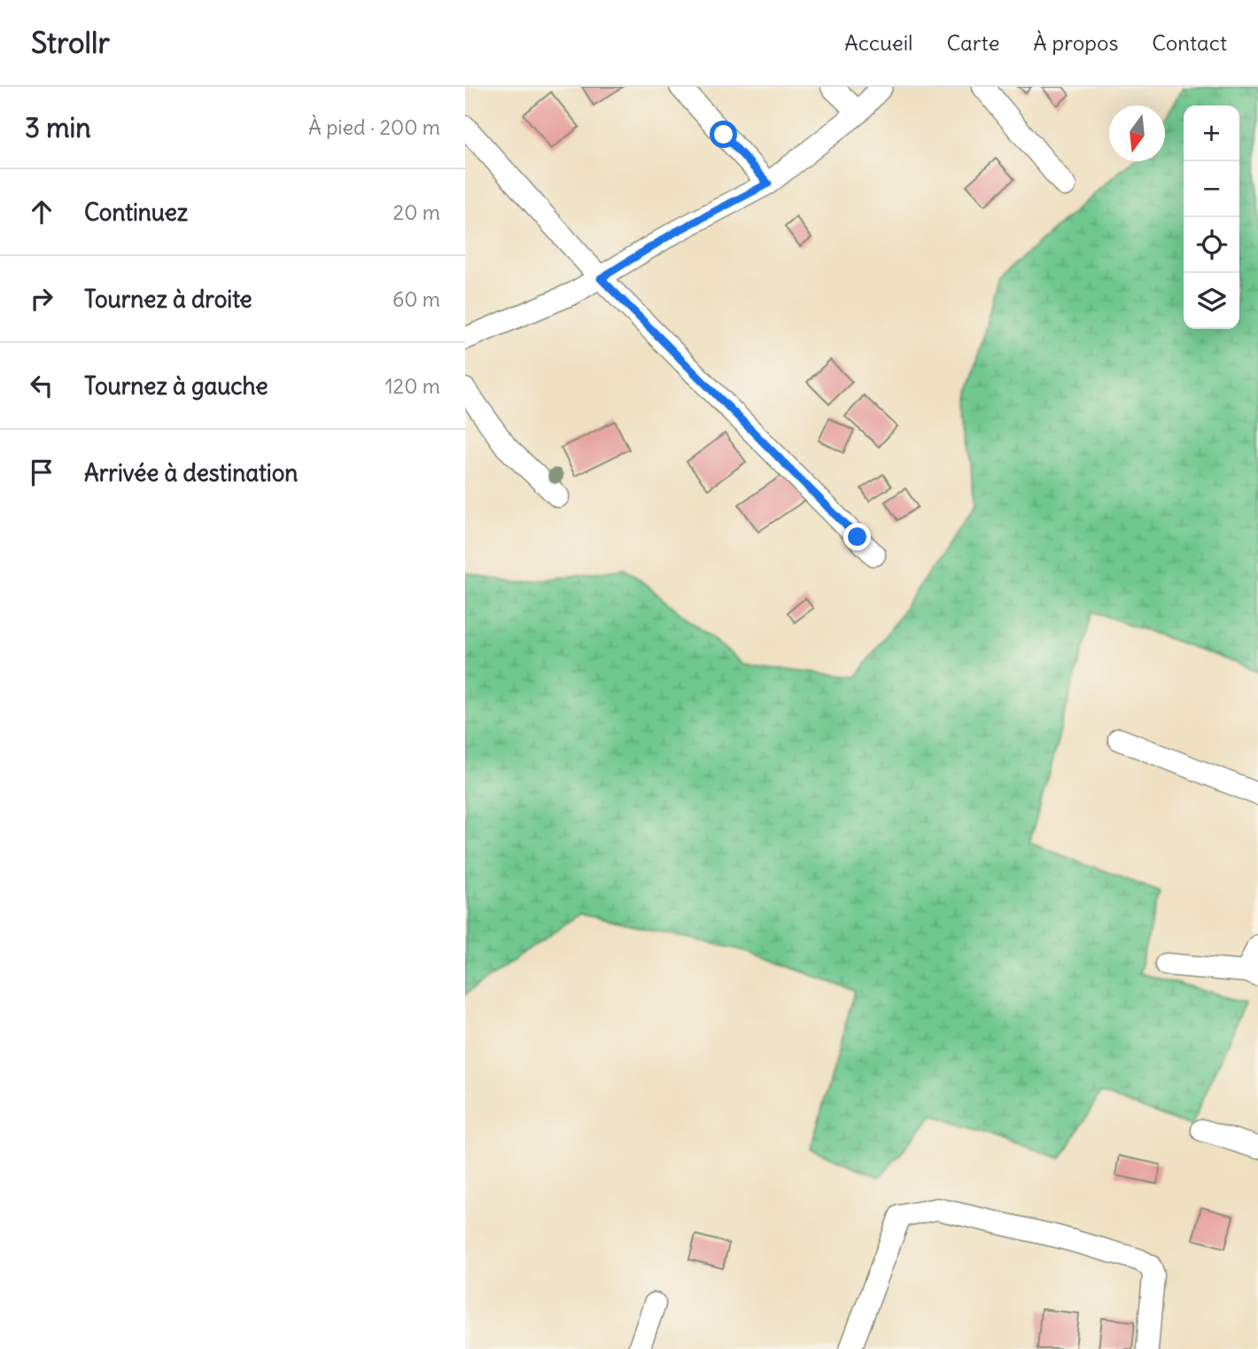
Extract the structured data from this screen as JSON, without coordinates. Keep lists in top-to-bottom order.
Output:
{
  "north": "bottom",
  "page": {
    "header": "Strollr",
    "nav": [
      "Accueil",
      "Carte",
      "À propos",
      "Contact"
    ],
    "heading": ["3 min", "À pied · 200 m"],
    "map_buttons": ["+", "−"],
    "list": [
      ["Continuez", "20 m"],
      ["Tournez à droite", "60 m"],
      ["Tournez à gauche", "120 m"],
      "Arrivée à destination"
    ]
  }
}
